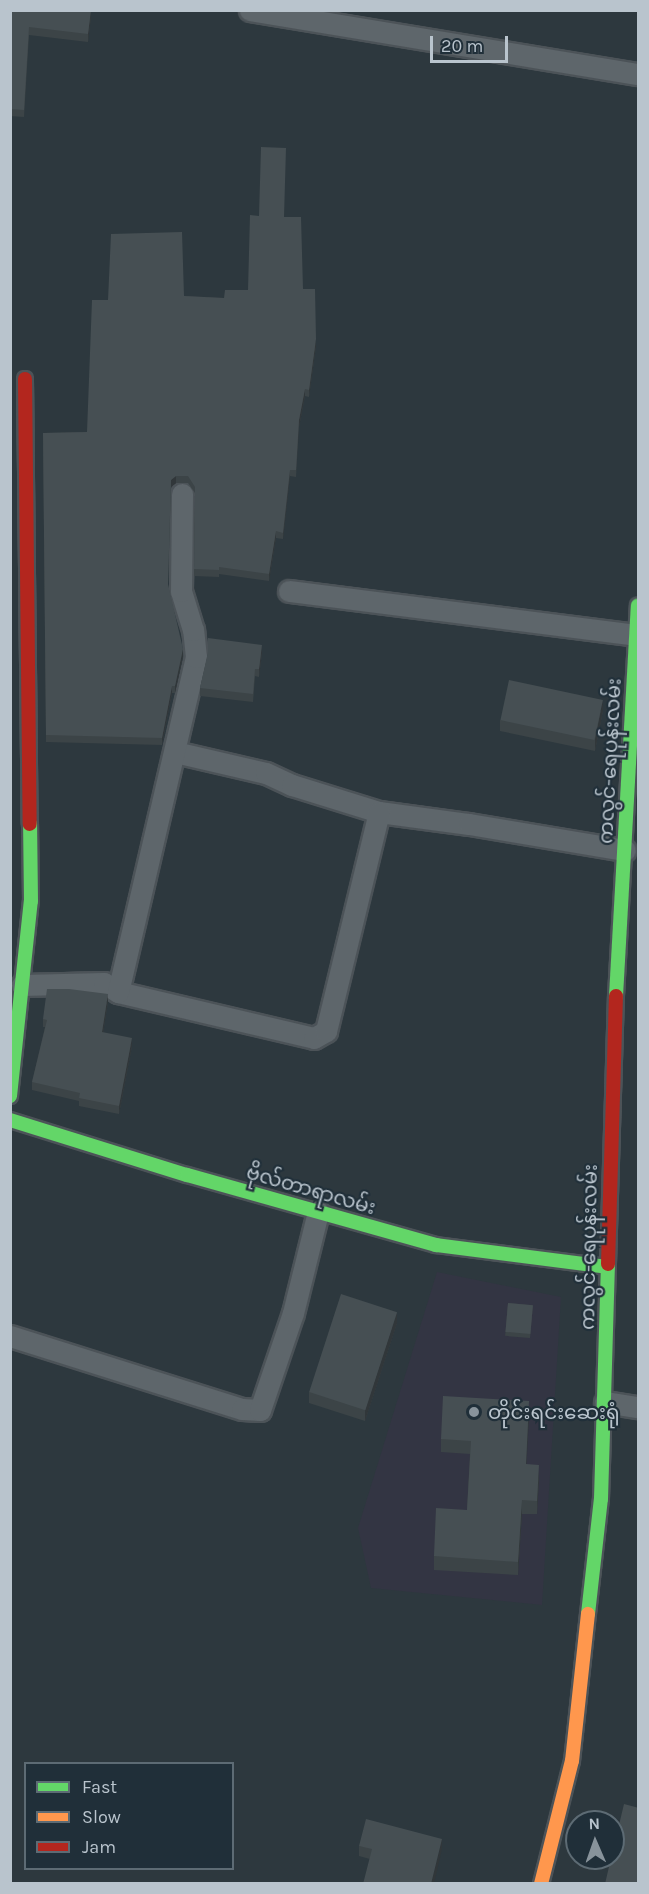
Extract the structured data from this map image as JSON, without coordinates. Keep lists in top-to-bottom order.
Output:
{
  "streets": {
    "street": ["ကလွင်-ရေပုန်းလမ်း", "ဗိုလ်တာရာလမ်း"]
  },
  "crossings": [
    ["ကလွင်-ရေပုန်းလမ်း", "ဗိုလ်တာရာလမ်း"]
  ],
  "places": ["တိုင်းရင်းဆေးရုံ"],
  "legend": ["Fast", "Slow", "Jam"],
  "scale_bar": "20 m",
  "north": "top"
}
